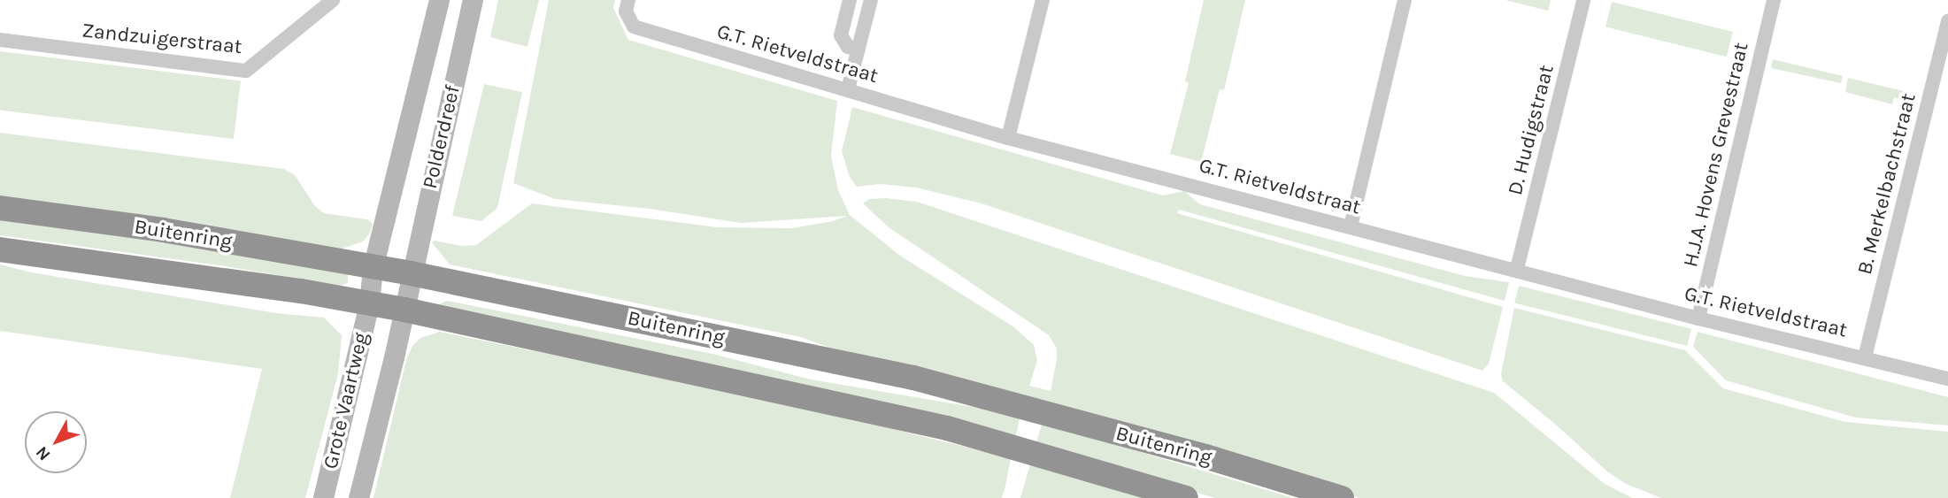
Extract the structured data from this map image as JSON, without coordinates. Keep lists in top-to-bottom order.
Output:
{
  "streets": {
    "highway": ["Buitenring"],
    "main road": ["Polderdreef", "Grote Vaartweg"],
    "street": [
      "Zandzuigerstraat",
      "G.T. Rietveldstraat",
      "D. Hudigstraat",
      "H.J.A. Hovens Grevestraat",
      "B. Merkelbachstraat"
    ]
  },
  "crossings": [
    ["G.T. Rietveldstraat", "D. Hudigstraat"],
    ["G.T. Rietveldstraat", "H.J.A. Hovens Grevestraat"],
    ["G.T. Rietveldstraat", "B. Merkelbachstraat"],
    ["Polderdreef", "Buitenring"],
    ["Polderdreef", "Grote Vaartweg"],
    ["Buitenring", "Grote Vaartweg"]
  ],
  "north": "bottom left"
}
